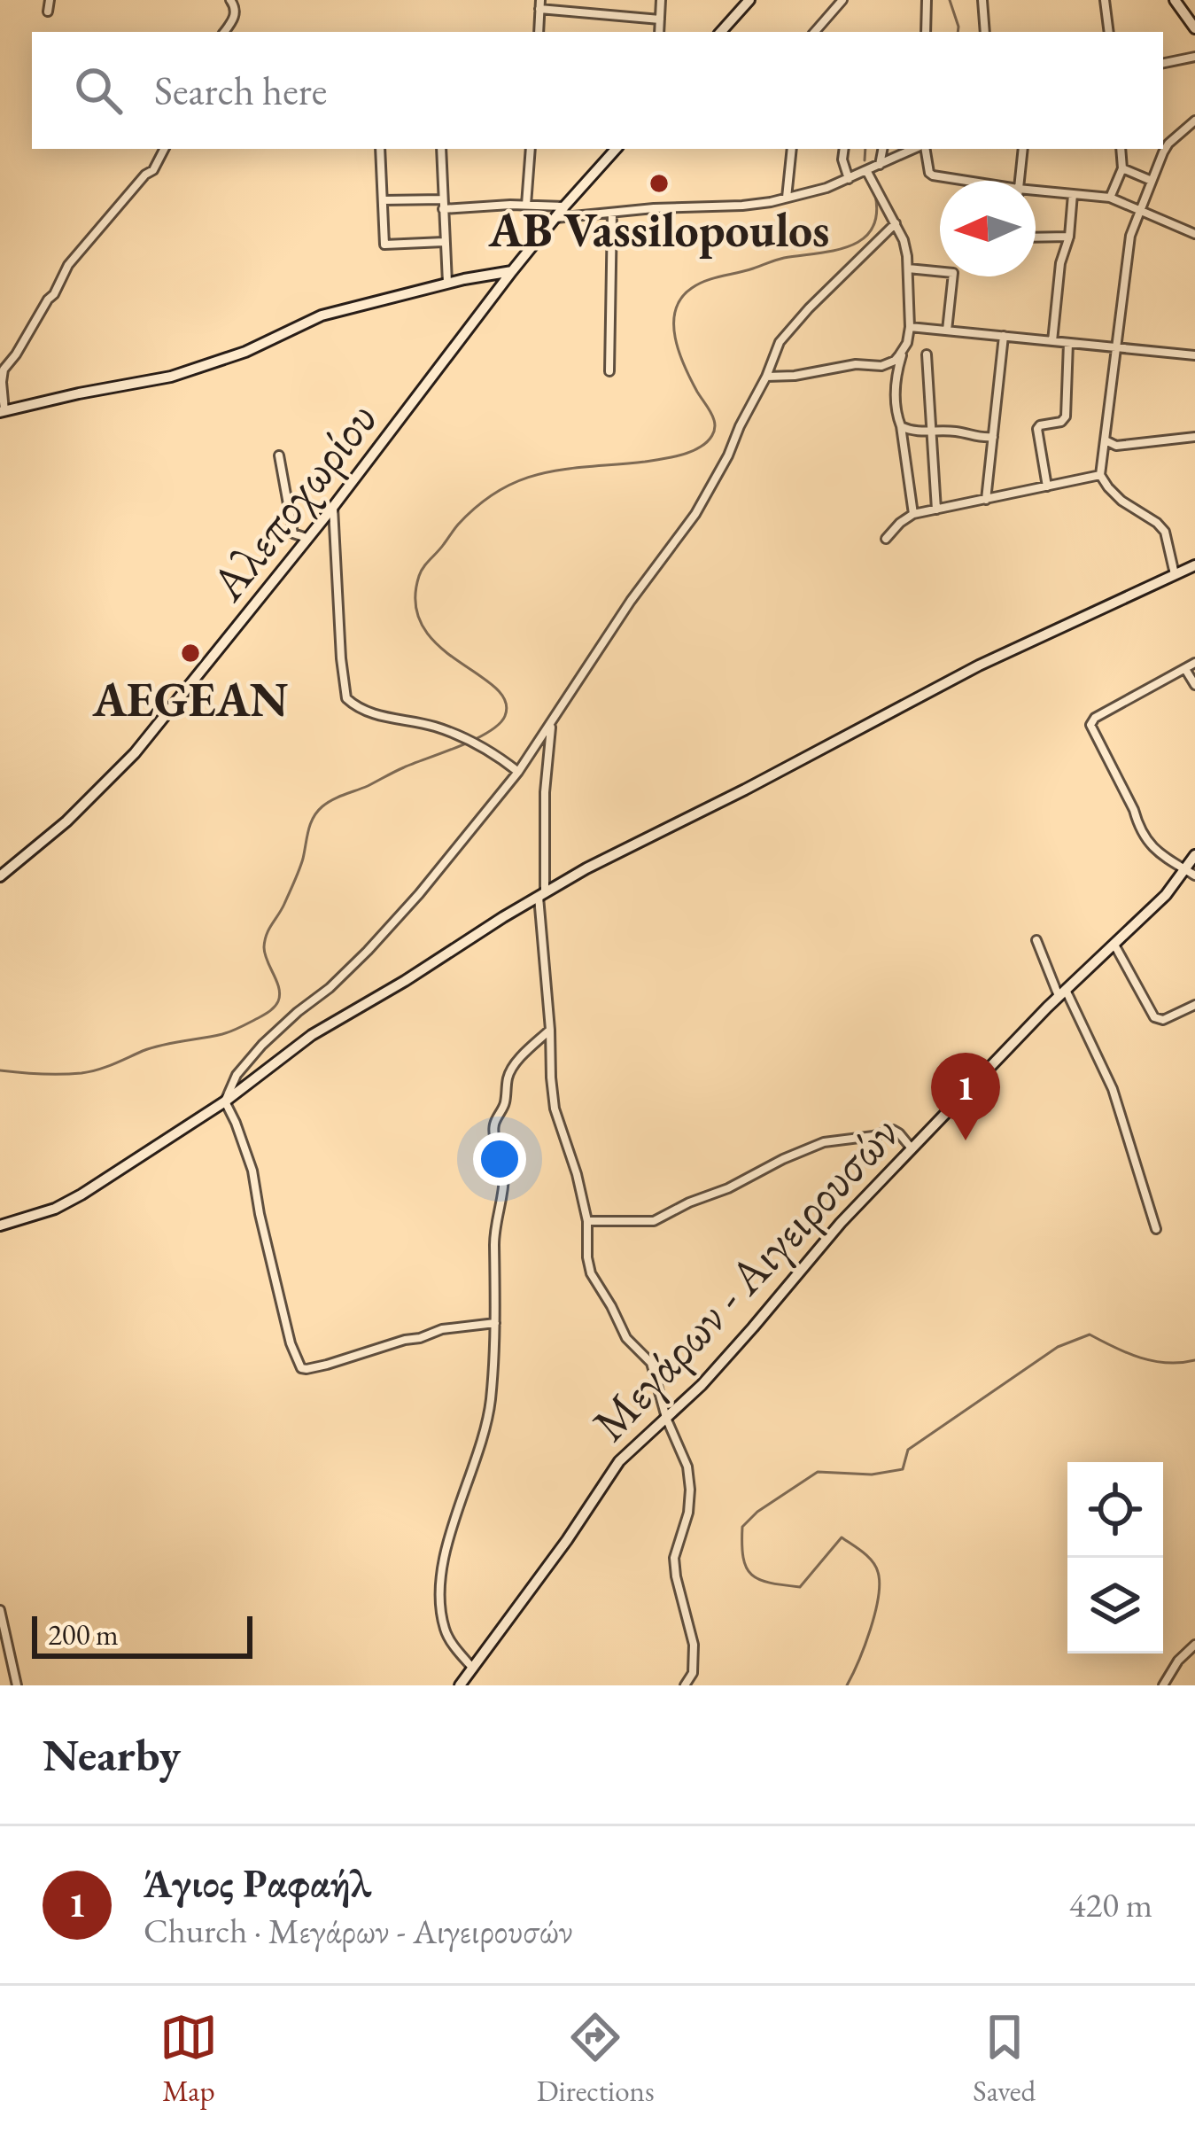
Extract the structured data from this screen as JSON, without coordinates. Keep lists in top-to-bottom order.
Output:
{
  "streets": {
    "main road": ["Αλεποχωρίου", "Μεγάρων - Αιγειρουσών"]
  },
  "places": ["AB Vassilopoulos", "AEGEAN"],
  "scale_bar": "200 m",
  "north": "left",
  "page": {
    "search": "Search here",
    "pins": "1",
    "scale": "200 m",
    "heading": "Nearby",
    "list": [
      {
        "mark": "1",
        "name": "Άγιος Ραφαήλ",
        "note": "Church · Μεγάρων - Αιγειρουσών",
        "value": "420 m"
      }
    ],
    "nav": ["Map", "Directions", "Saved"]
  }
}
